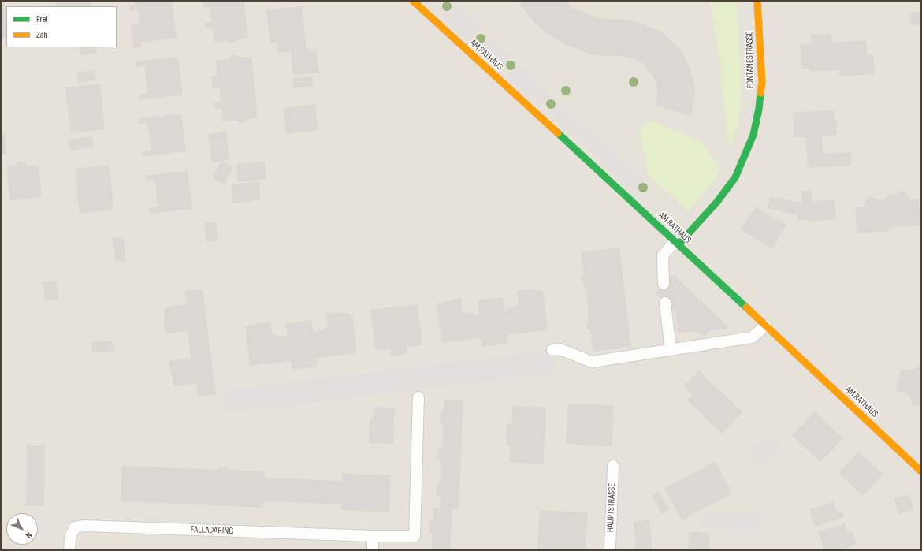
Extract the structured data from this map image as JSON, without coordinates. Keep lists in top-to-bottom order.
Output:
{
  "streets": {
    "street": ["AM RATHAUS", "FONTANESTRASSE"],
    "lane": ["HAUPTSTRASSE", "FALLADARING"]
  },
  "crossings": [
    ["AM RATHAUS", "FONTANESTRASSE"]
  ],
  "legend": ["Frei", "Zäh"],
  "north": "bottom right"
}
